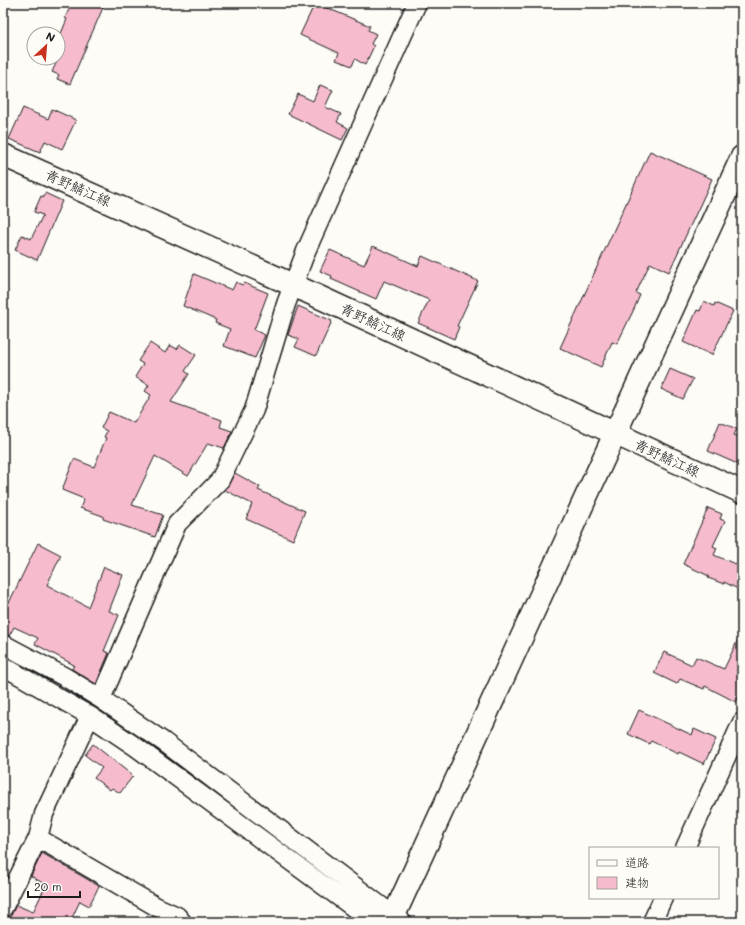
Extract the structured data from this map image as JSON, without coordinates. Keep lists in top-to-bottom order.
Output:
{
  "streets": {
    "street": ["青野鯖江線"]
  },
  "legend": ["道路", "建物"],
  "scale_bar": "20 m",
  "north": "top right"
}
